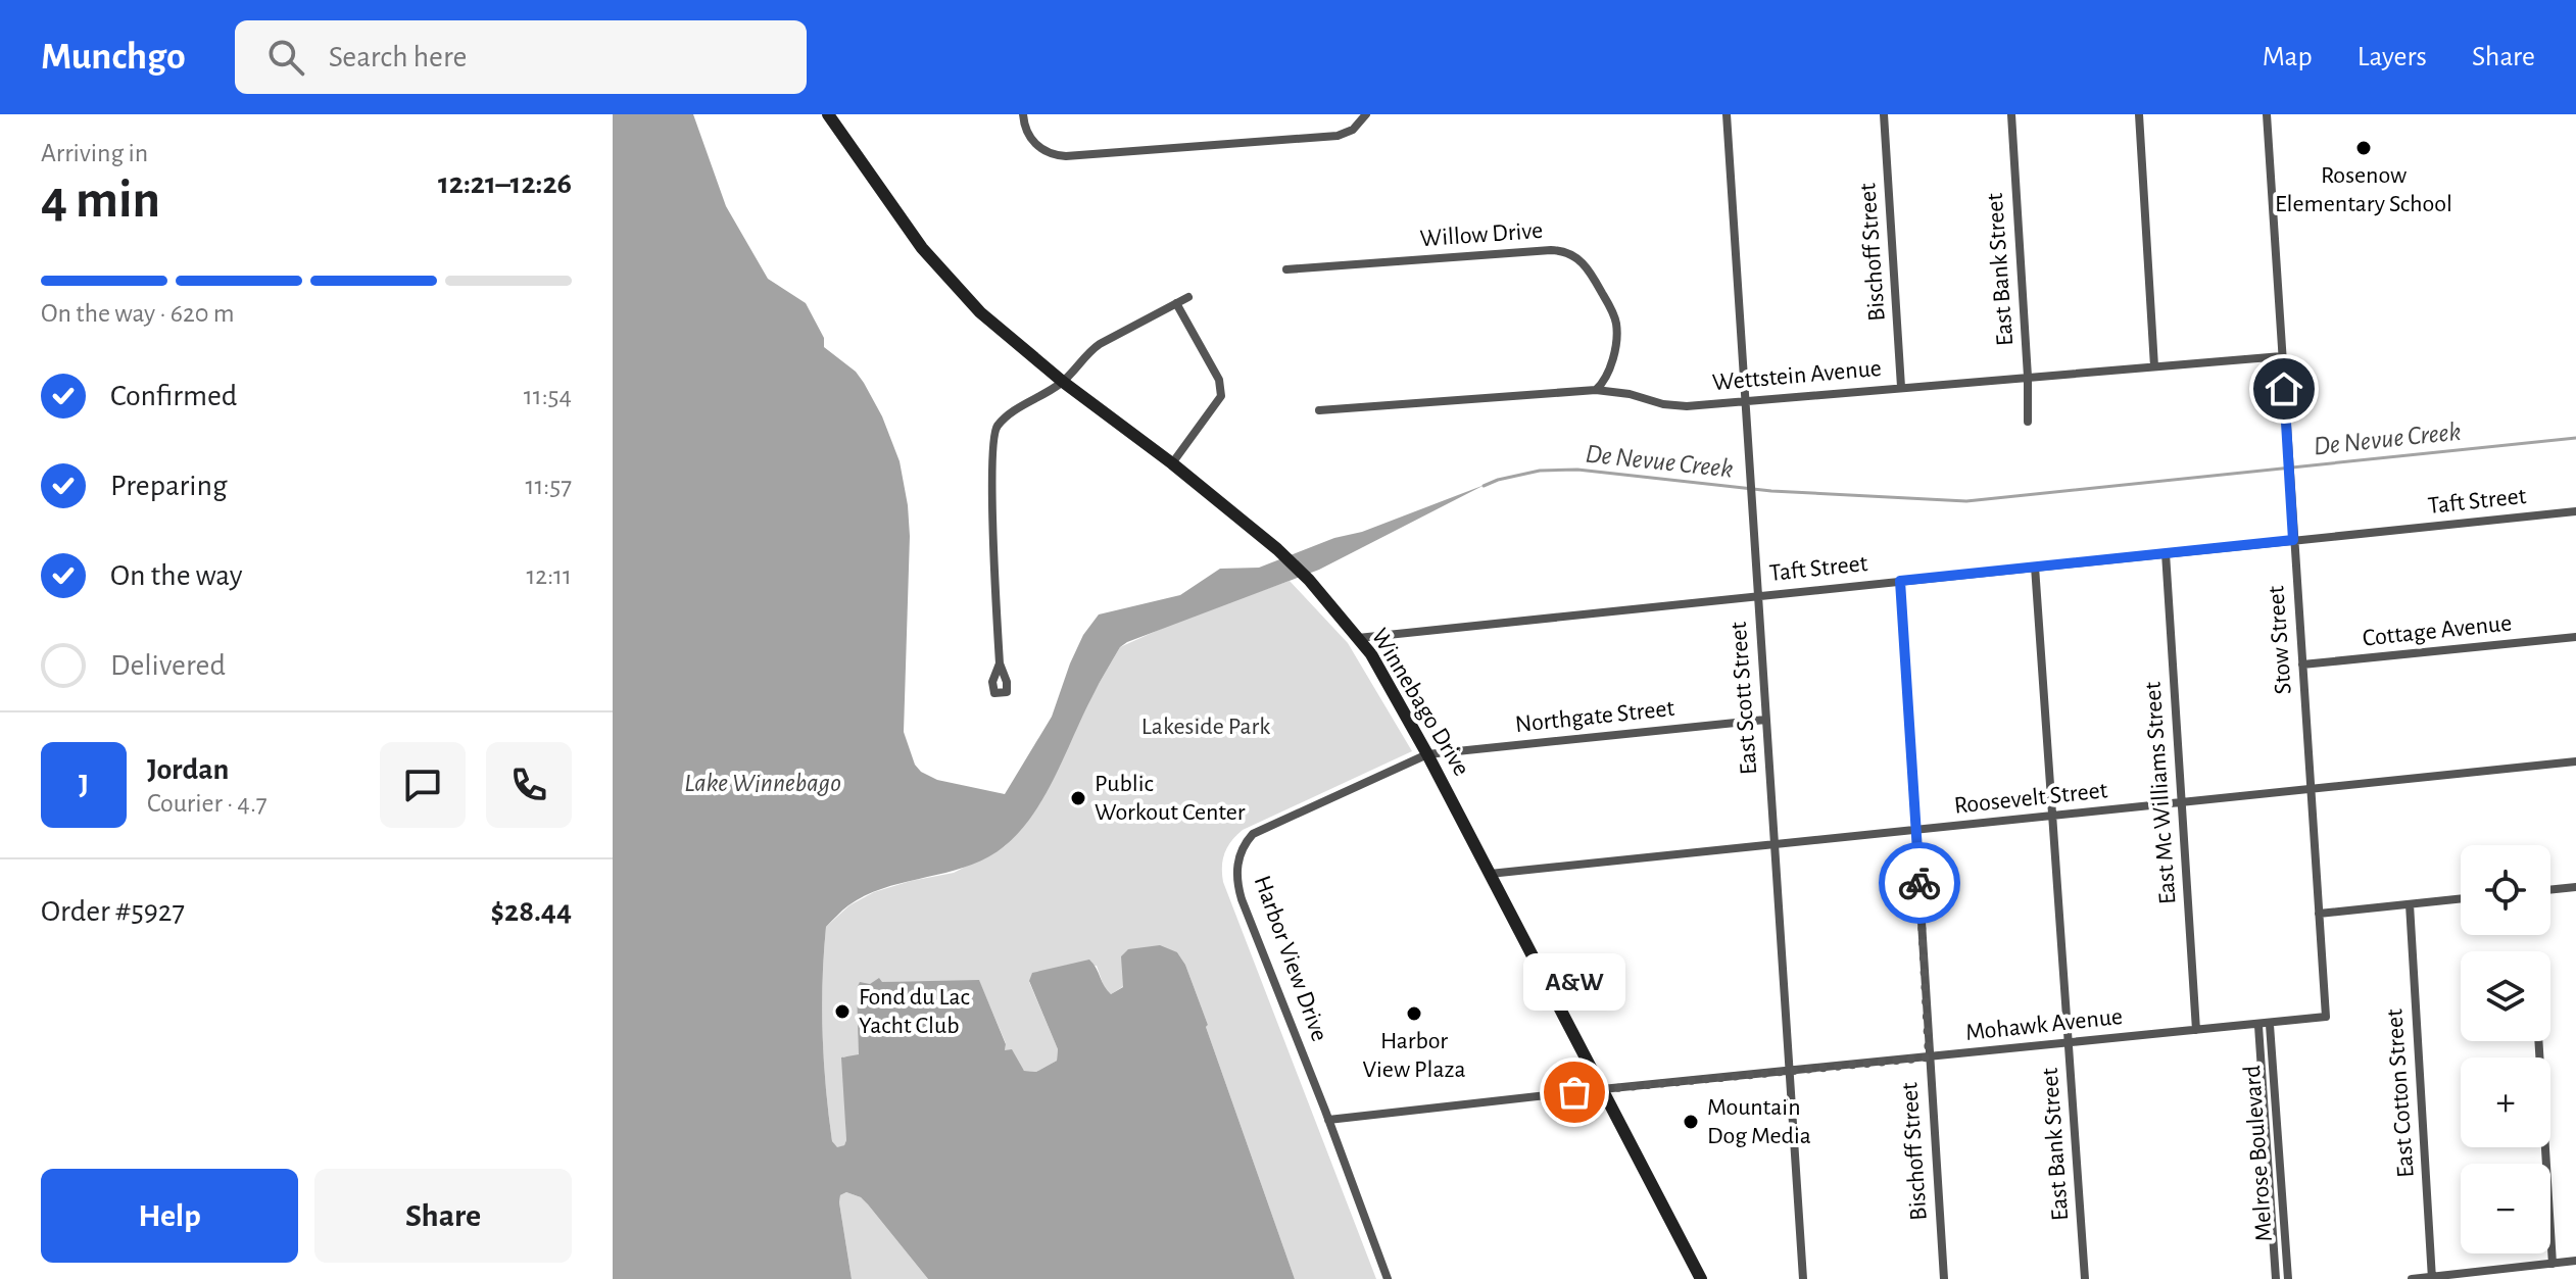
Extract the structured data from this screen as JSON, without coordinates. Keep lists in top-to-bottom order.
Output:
{
  "streets": {
    "main road": ["Winnebago Drive"],
    "street": [
      "Willow Drive",
      "Bischoff Street",
      "East Bank Street",
      "Wettstein Avenue",
      "Taft Street",
      "Cottage Avenue",
      "Stow Street",
      "East Scott Street",
      "Northgate Street",
      "East Mc Williams Street",
      "Roosevelt Street",
      "Harbor View Drive",
      "Mohawk Avenue",
      "East Cotton Street",
      "Melrose Boulevard"
    ]
  },
  "crossings": [
    ["Willow Drive", "Wettstein Avenue"],
    ["Bischoff Street", "Wettstein Avenue"],
    ["Bischoff Street", "Taft Street"],
    ["Bischoff Street", "Roosevelt Street"],
    ["Bischoff Street", "Mohawk Avenue"],
    ["East Bank Street", "Wettstein Avenue"],
    ["East Bank Street", "Taft Street"],
    ["East Bank Street", "Roosevelt Street"],
    ["East Bank Street", "Mohawk Avenue"],
    ["Wettstein Avenue", "Stow Street"],
    ["Wettstein Avenue", "East Scott Street"],
    ["Taft Street", "Stow Street"],
    ["Taft Street", "East Scott Street"],
    ["Taft Street", "Winnebago Drive"],
    ["Taft Street", "East Mc Williams Street"],
    ["Cottage Avenue", "Stow Street"],
    ["Stow Street", "Roosevelt Street"],
    ["Stow Street", "Mohawk Avenue"],
    ["East Scott Street", "Northgate Street"],
    ["East Scott Street", "Roosevelt Street"],
    ["East Scott Street", "Mohawk Avenue"],
    ["Winnebago Drive", "Northgate Street"],
    ["Winnebago Drive", "Roosevelt Street"],
    ["Winnebago Drive", "Harbor View Drive"],
    ["Winnebago Drive", "Mohawk Avenue"],
    ["Northgate Street", "Harbor View Drive"],
    ["East Mc Williams Street", "Roosevelt Street"],
    ["East Mc Williams Street", "Mohawk Avenue"],
    ["Harbor View Drive", "Mohawk Avenue"],
    ["Mohawk Avenue", "Melrose Boulevard"]
  ],
  "water": ["De Nevue Creek", "Lake Winnebago"],
  "parks": ["Lakeside Park"],
  "places": [
    "Rosenow Elementary School",
    "Public Workout Center",
    "Fond du Lac Yacht Club",
    "Harbor View Plaza",
    "A&W",
    "Mountain Dog Media"
  ],
  "page": {
    "header": "Munchgo",
    "search": "Search here",
    "nav": ["Map", "Layers", "Share"],
    "heading": ["4 min", "Arriving in", "12:21–12:26"],
    "panel": [
      "Jordan",
      "Courier · 4.7",
      "Order #5927",
      "$28.44"
    ],
    "bar": "On the way · 620 m",
    "list": [
      ["Confirmed", "11:54"],
      ["Preparing", "11:57"],
      ["On the way", "12:11"],
      "Delivered"
    ],
    "round": "J",
    "map_buttons": ["+", "−"],
    "bubble": "A&W",
    "buttons": ["Help", "Share"]
  }
}
